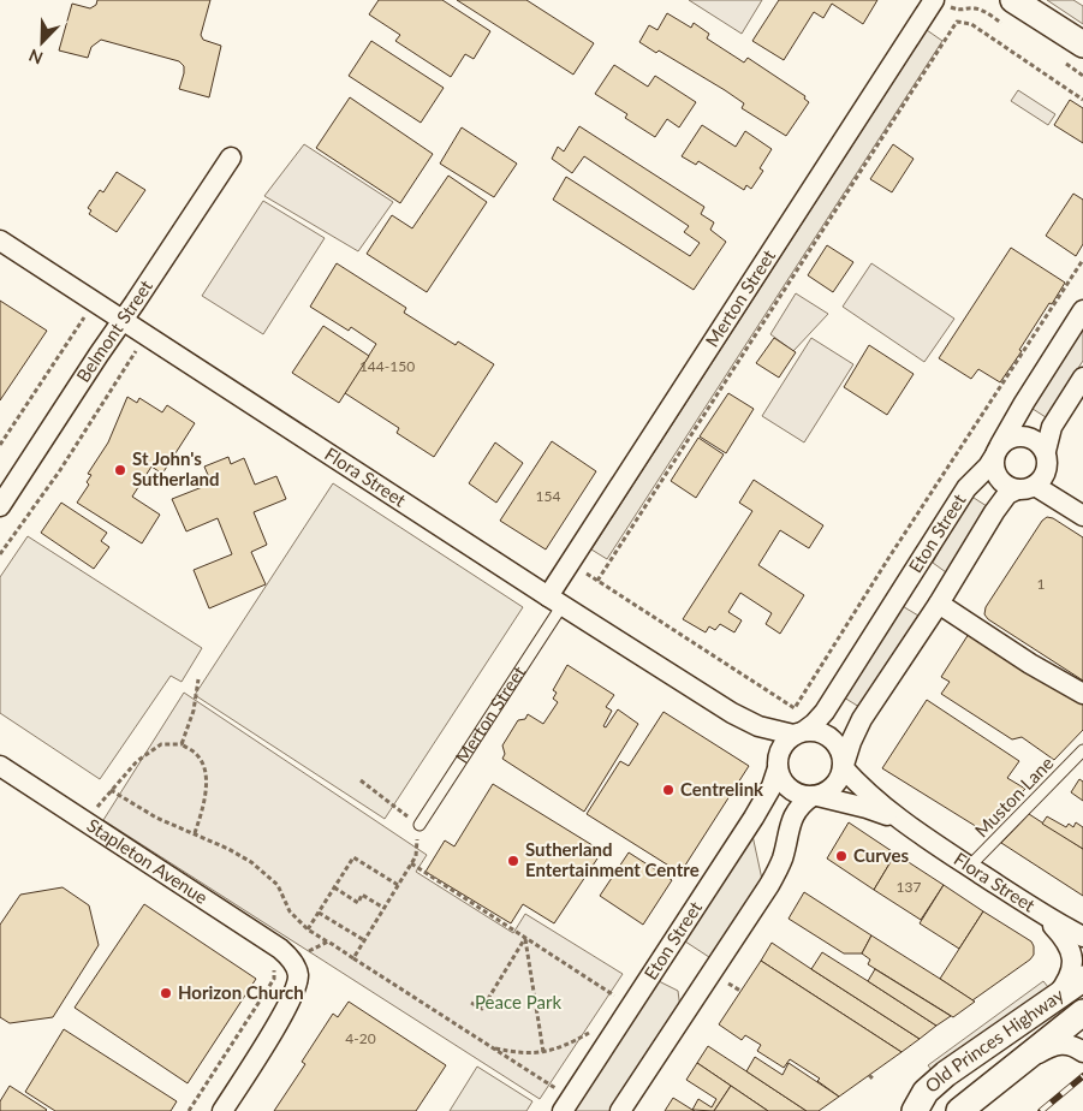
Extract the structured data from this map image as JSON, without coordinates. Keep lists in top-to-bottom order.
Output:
{
  "streets": {
    "street": [
      "Merton Street",
      "Belmont Street",
      "Flora Street",
      "Eton Street",
      "Stapleton Avenue",
      "Old Princes Highway"
    ],
    "lane": ["Muston Lane"]
  },
  "crossings": [
    ["Merton Street", "Flora Street"],
    ["Belmont Street", "Flora Street"],
    ["Flora Street", "Eton Street"],
    ["Flora Street", "Muston Lane"]
  ],
  "parks": ["Peace Park"],
  "places": [
    "St John's Sutherland",
    "Centrelink",
    "Curves",
    "Sutherland Entertainment Centre",
    "Horizon Church"
  ],
  "house_numbers": [
    "144-150",
    "154",
    "1",
    "137",
    "4-20"
  ],
  "north": "bottom left"
}
